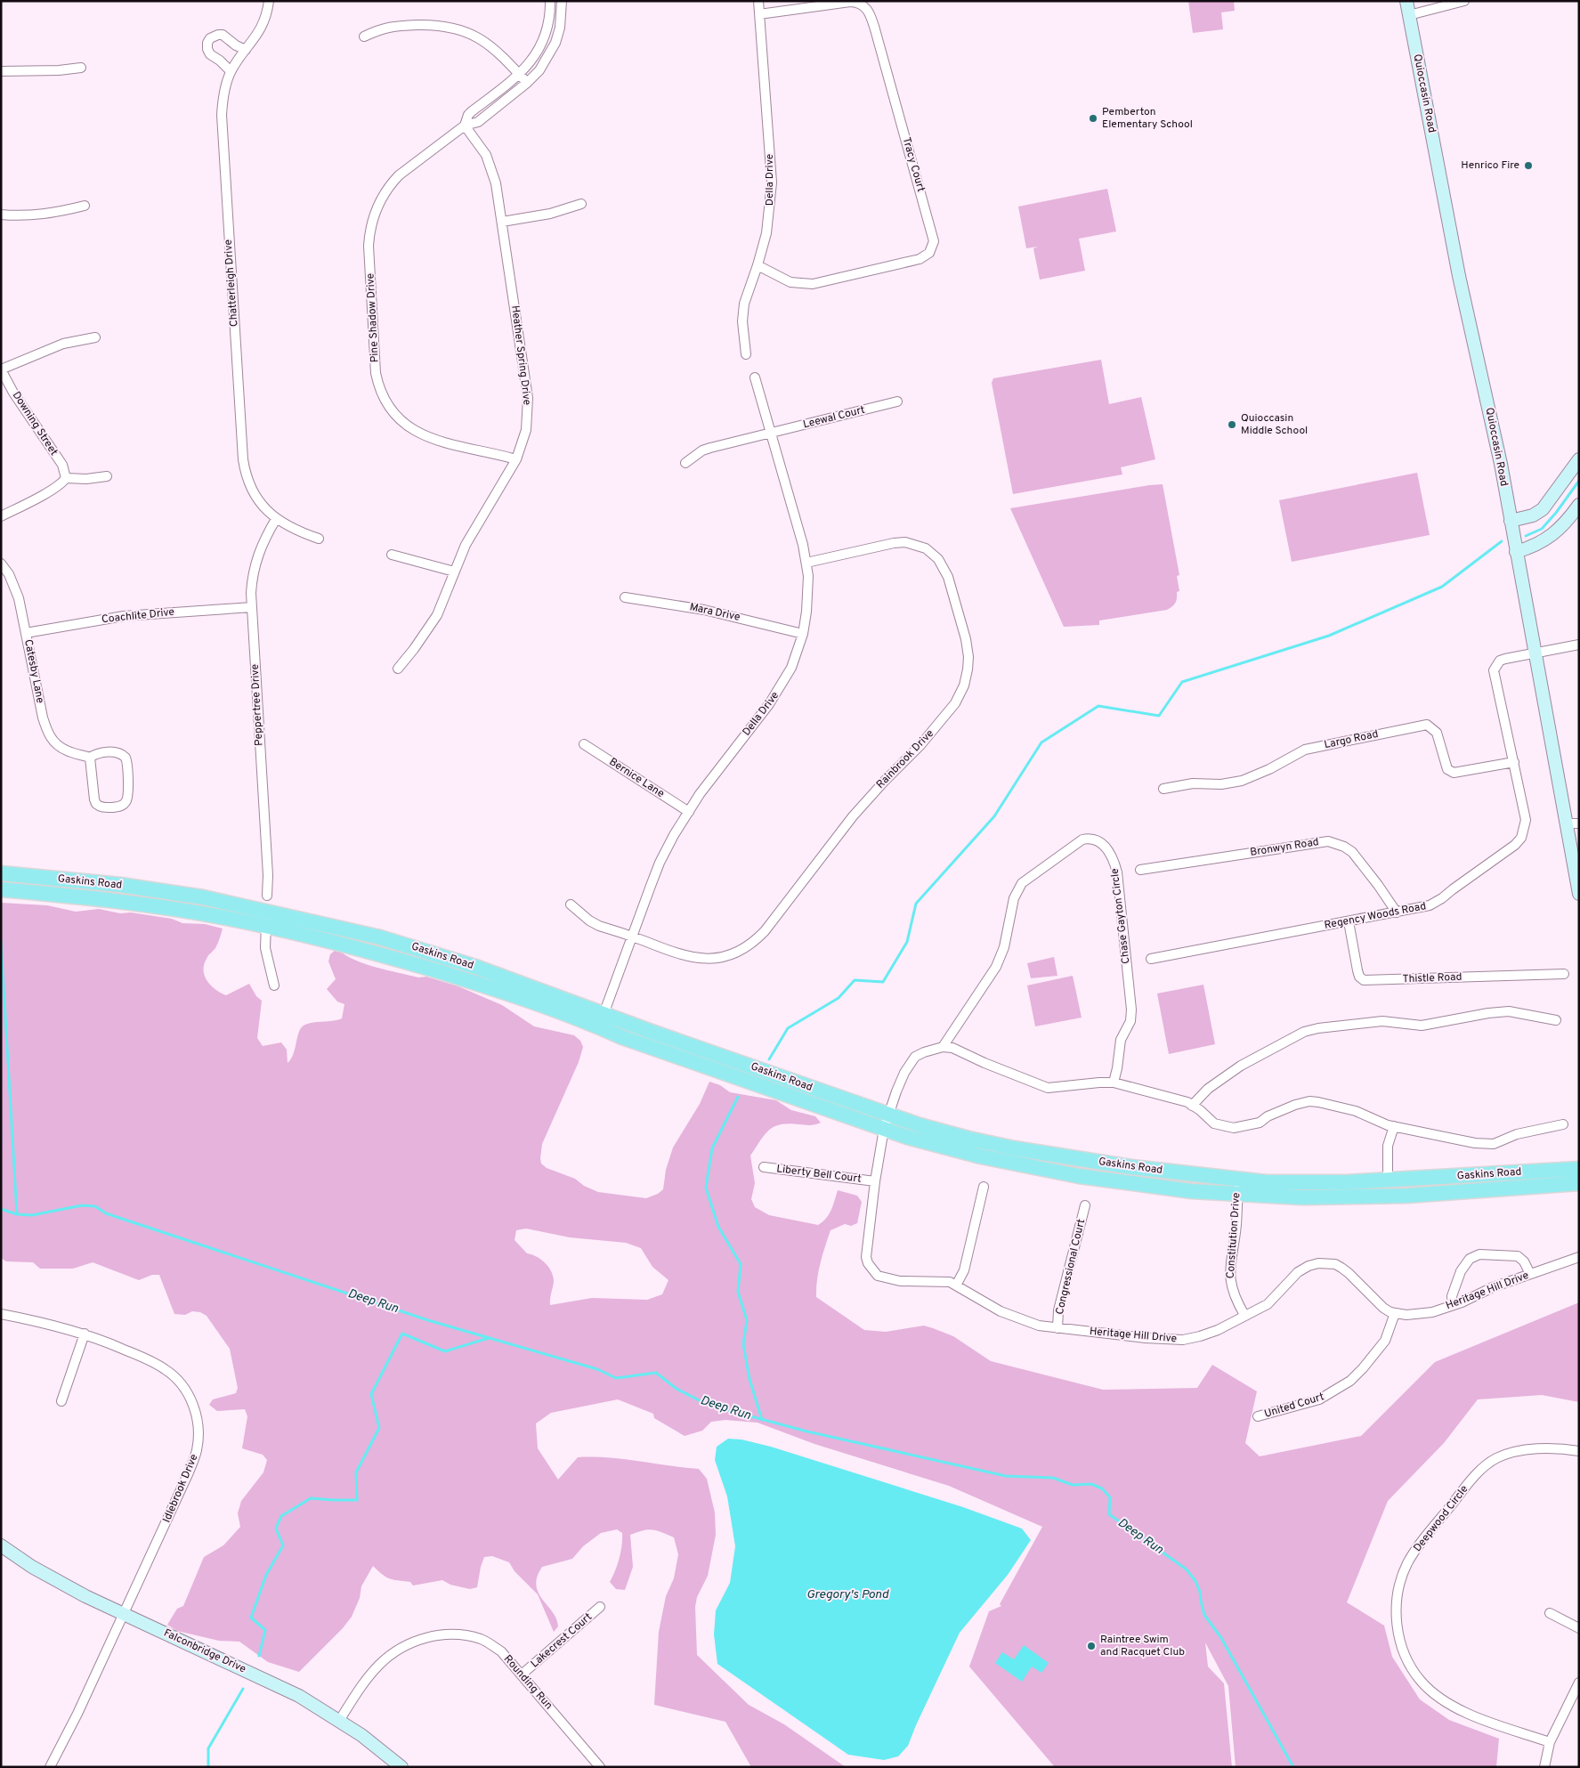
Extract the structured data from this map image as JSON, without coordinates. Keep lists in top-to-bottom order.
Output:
{
  "streets": {
    "main road": ["Quioccasin Road", "Gaskins Road", "Falconbridge Drive"],
    "street": [
      "Tracy Court",
      "Della Drive",
      "Chatterleigh Drive",
      "Pine Shadow Drive",
      "Heather Spring Drive",
      "Leewal Court",
      "Downing Street",
      "Mara Drive",
      "Coachlite Drive",
      "Catesby Lane",
      "Peppertree Drive",
      "Largo Road",
      "Rainbrook Drive",
      "Bernice Lane",
      "Bronwyn Road",
      "Chase Gayton Circle",
      "Regency Woods Road",
      "Thistle Road",
      "Liberty Bell Court",
      "Constitution Drive",
      "Congressional Court",
      "Heritage Hill Drive",
      "United Court",
      "Idlebrook Drive",
      "Deepwood Circle",
      "Lakecrest Court",
      "Rounding Run"
    ]
  },
  "crossings": [
    ["Quioccasin Road", "Regency Woods Road"],
    ["Tracy Court", "Della Drive"],
    ["Della Drive", "Leewal Court"],
    ["Della Drive", "Mara Drive"],
    ["Della Drive", "Rainbrook Drive"],
    ["Della Drive", "Bernice Lane"],
    ["Della Drive", "Gaskins Road"],
    ["Chatterleigh Drive", "Peppertree Drive"],
    ["Pine Shadow Drive", "Heather Spring Drive"],
    ["Coachlite Drive", "Catesby Lane"],
    ["Coachlite Drive", "Peppertree Drive"],
    ["Largo Road", "Regency Woods Road"],
    ["Bronwyn Road", "Regency Woods Road"],
    ["Gaskins Road", "Constitution Drive"],
    ["Gaskins Road", "Heritage Hill Drive"],
    ["Chase Gayton Circle", "Heritage Hill Drive"],
    ["Regency Woods Road", "Thistle Road"],
    ["Liberty Bell Court", "Heritage Hill Drive"],
    ["Constitution Drive", "Heritage Hill Drive"],
    ["Congressional Court", "Heritage Hill Drive"],
    ["Heritage Hill Drive", "United Court"],
    ["Idlebrook Drive", "Falconbridge Drive"],
    ["Lakecrest Court", "Rounding Run"],
    ["Falconbridge Drive", "Rounding Run"]
  ],
  "water": ["Deep Run", "Gregory's Pond"],
  "places": [
    "Pemberton Elementary School",
    "Henrico Fire",
    "Quioccasin Middle School",
    "Raintree Swim and Racquet Club"
  ]
}
